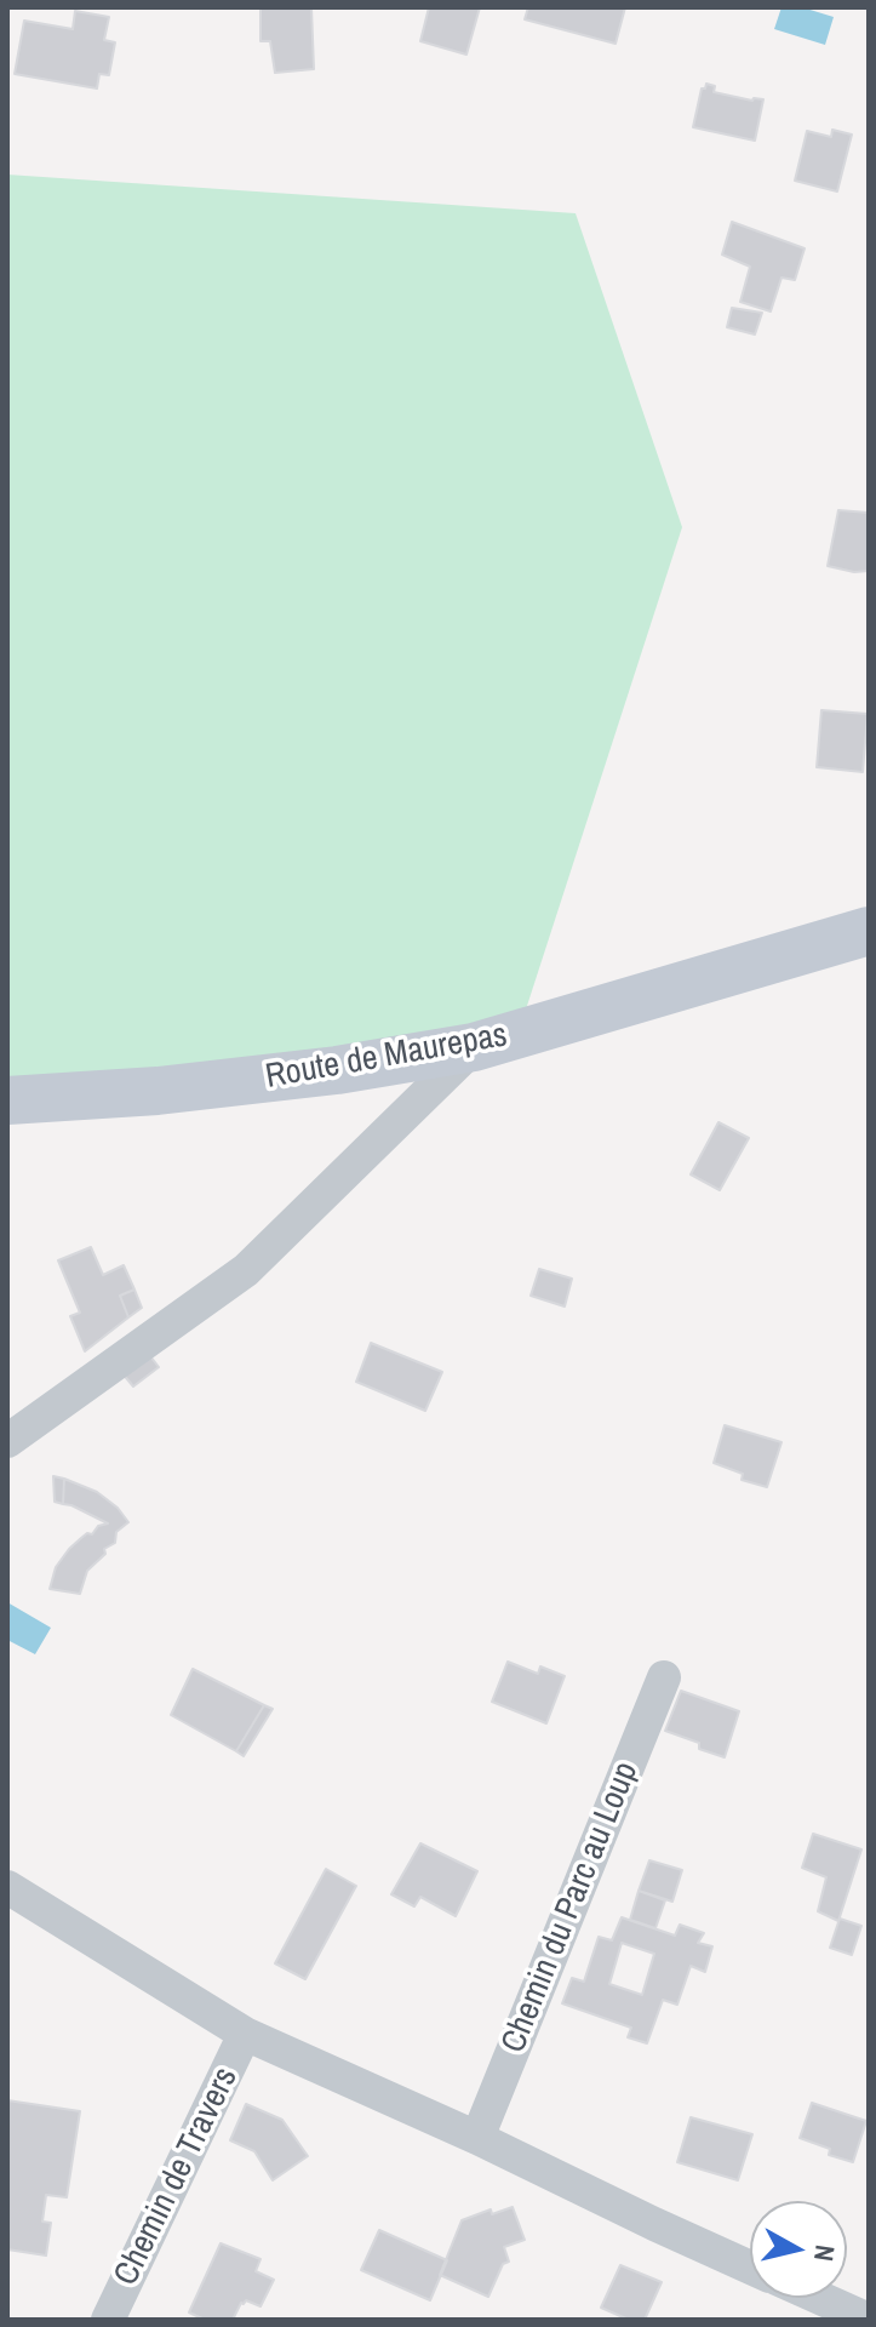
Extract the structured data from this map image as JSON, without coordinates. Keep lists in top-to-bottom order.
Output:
{
  "streets": {
    "street": ["Route de Maurepas", "Chemin du Parc au Loup", "Chemin de Travers"]
  },
  "north": "right"
}
